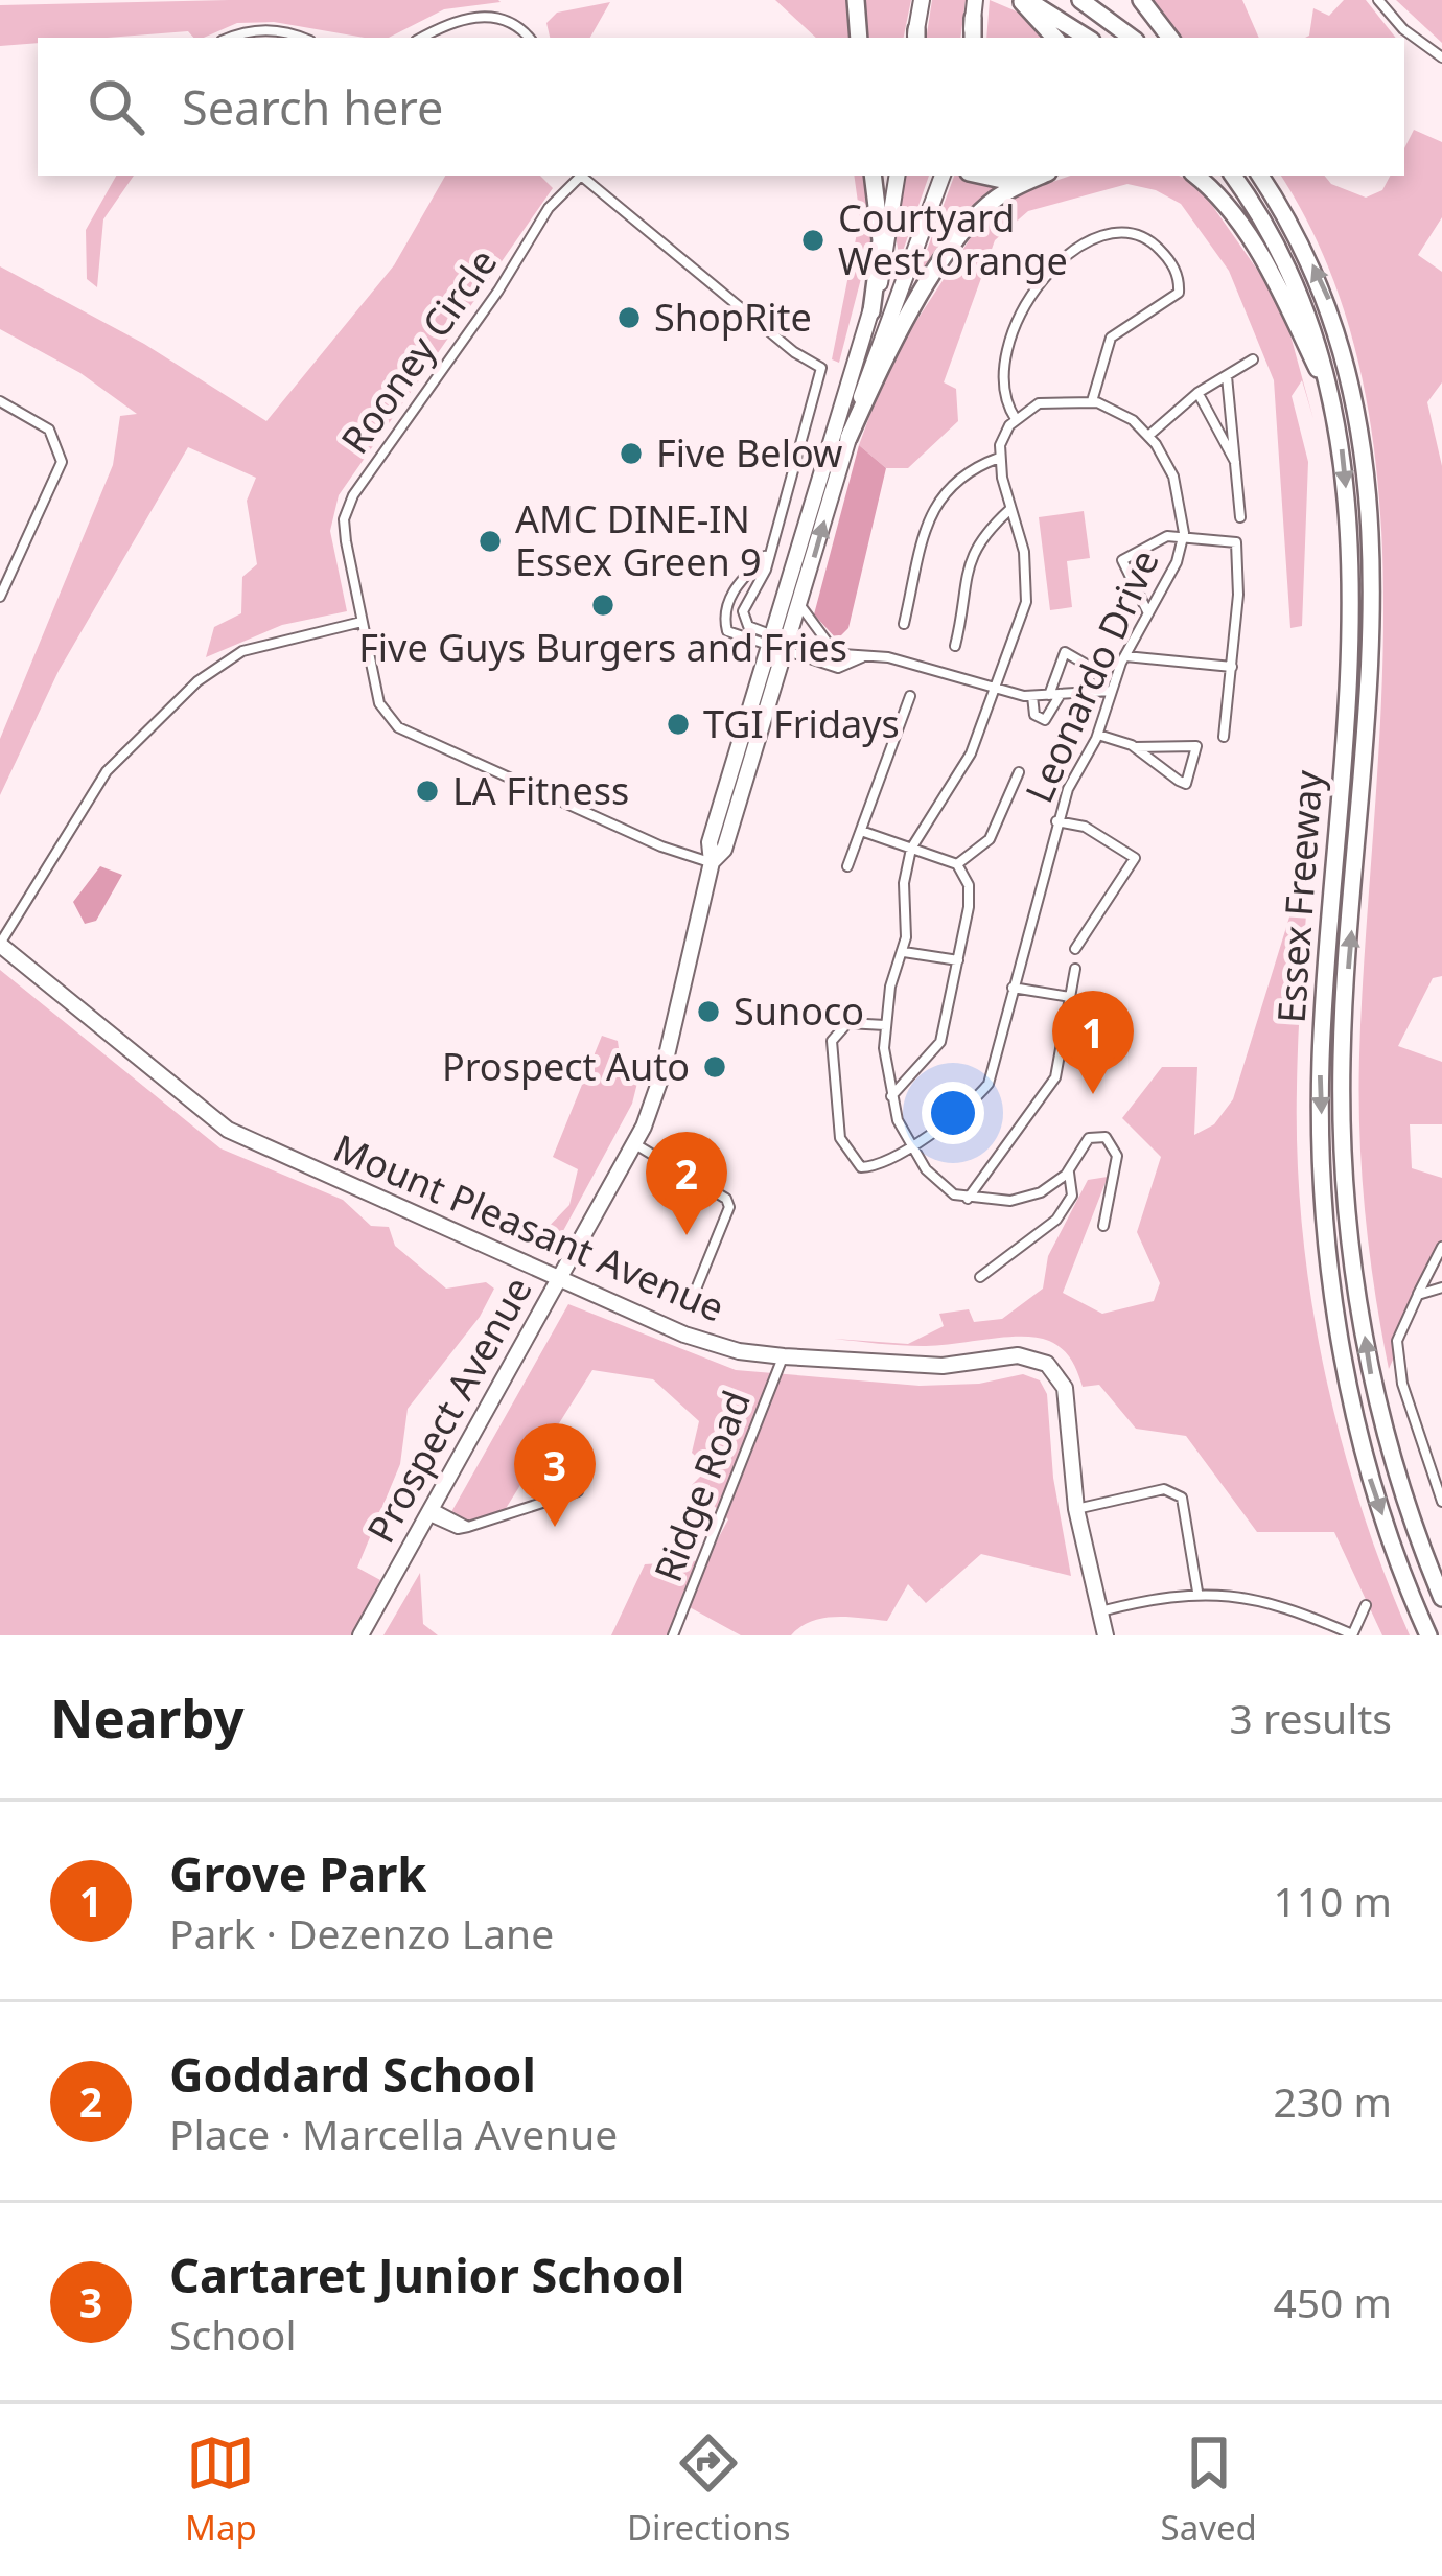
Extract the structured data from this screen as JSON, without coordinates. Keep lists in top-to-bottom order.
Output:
{
  "streets": {
    "highway": ["Essex Freeway"],
    "main road": ["Mount Pleasant Avenue", "Prospect Avenue"],
    "street": ["Rooney Circle", "Leonardo Drive", "Ridge Road"]
  },
  "crossings": [
    ["Rooney Circle", "Prospect Avenue"],
    ["Mount Pleasant Avenue", "Prospect Avenue"],
    ["Mount Pleasant Avenue", "Ridge Road"]
  ],
  "places": [
    "Courtyard West Orange",
    "ShopRite",
    "Five Below",
    "AMC DINE-IN Essex Green 9",
    "Five Guys Burgers and Fries",
    "TGI Fridays",
    "LA Fitness",
    "Sunoco",
    "Prospect Auto"
  ],
  "page": {
    "search": "Search here",
    "pins": ["1", "2", "3"],
    "heading": ["Nearby", "3 results"],
    "list": [
      {
        "mark": "1",
        "name": "Grove Park",
        "note": "Park · Dezenzo Lane",
        "value": "110 m"
      },
      {
        "mark": "2",
        "name": "Goddard School",
        "note": "Place · Marcella Avenue",
        "value": "230 m"
      },
      {
        "mark": "3",
        "name": "Cartaret Junior School",
        "note": "School",
        "value": "450 m"
      }
    ],
    "nav": ["Map", "Directions", "Saved"]
  }
}
